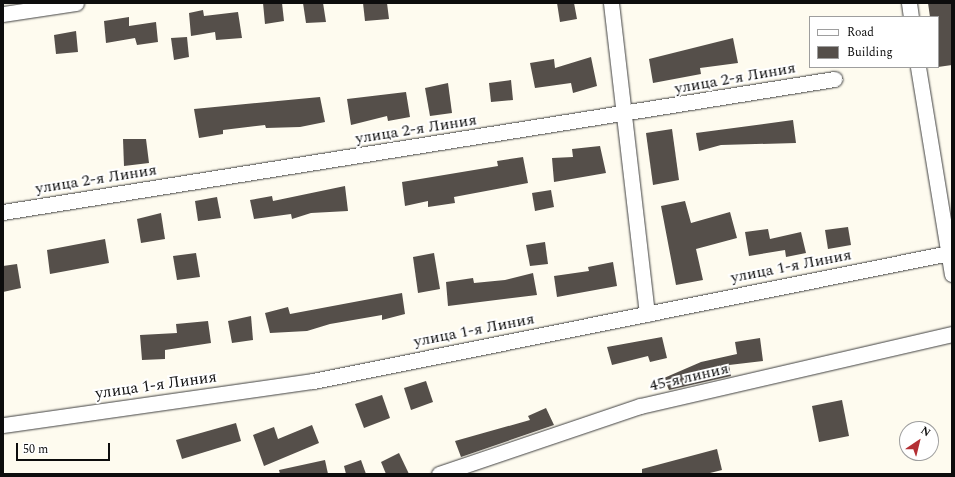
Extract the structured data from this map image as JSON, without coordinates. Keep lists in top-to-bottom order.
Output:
{
  "streets": {
    "street": ["улица 2-я Линия", "улица 1-я Линия", "45-я линия"]
  },
  "legend": ["Road", "Building"],
  "scale_bar": "50 m",
  "north": "top right"
}
